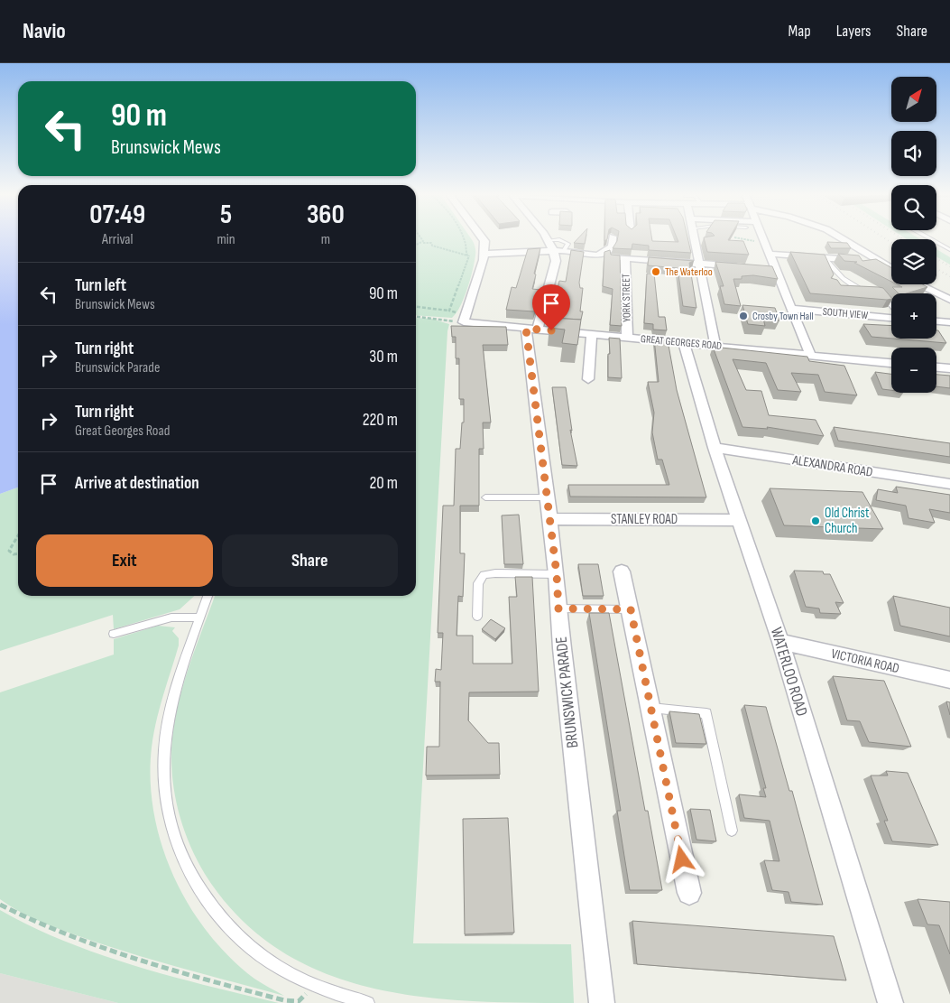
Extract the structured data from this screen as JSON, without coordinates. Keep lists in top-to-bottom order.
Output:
{
  "streets": {
    "street": [
      "YORK STREET",
      "SOUTH VIEW",
      "GREAT GEORGES ROAD",
      "ALEXANDRA ROAD",
      "STANLEY ROAD",
      "VICTORIA ROAD",
      "WATERLOO ROAD",
      "BRUNSWICK PARADE"
    ]
  },
  "crossings": [
    ["YORK STREET", "GREAT GEORGES ROAD"],
    ["GREAT GEORGES ROAD", "WATERLOO ROAD"],
    ["GREAT GEORGES ROAD", "BRUNSWICK PARADE"],
    ["ALEXANDRA ROAD", "WATERLOO ROAD"],
    ["STANLEY ROAD", "WATERLOO ROAD"],
    ["STANLEY ROAD", "BRUNSWICK PARADE"],
    ["VICTORIA ROAD", "WATERLOO ROAD"]
  ],
  "places": ["The Waterloo", "Crosby Town Hall", "Old Christ Church"],
  "north": "top right",
  "page": {
    "header": "Navio",
    "nav": ["Map", "Layers", "Share"],
    "map_buttons": ["+", "−"],
    "turn": ["90 m", "Brunswick Mews"],
    "eta": [
      "07:49",
      "Arrival",
      "5",
      "min",
      "360",
      "m"
    ],
    "list": [
      {
        "name": "Turn left",
        "note": "Brunswick Mews",
        "value": "90 m"
      },
      {
        "name": "Turn right",
        "note": "Brunswick Parade",
        "value": "30 m"
      },
      {
        "name": "Turn right",
        "note": "Great Georges Road",
        "value": "220 m"
      },
      {
        "name": "Arrive at destination",
        "value": "20 m"
      }
    ],
    "buttons": ["Exit", "Share"]
  }
}
